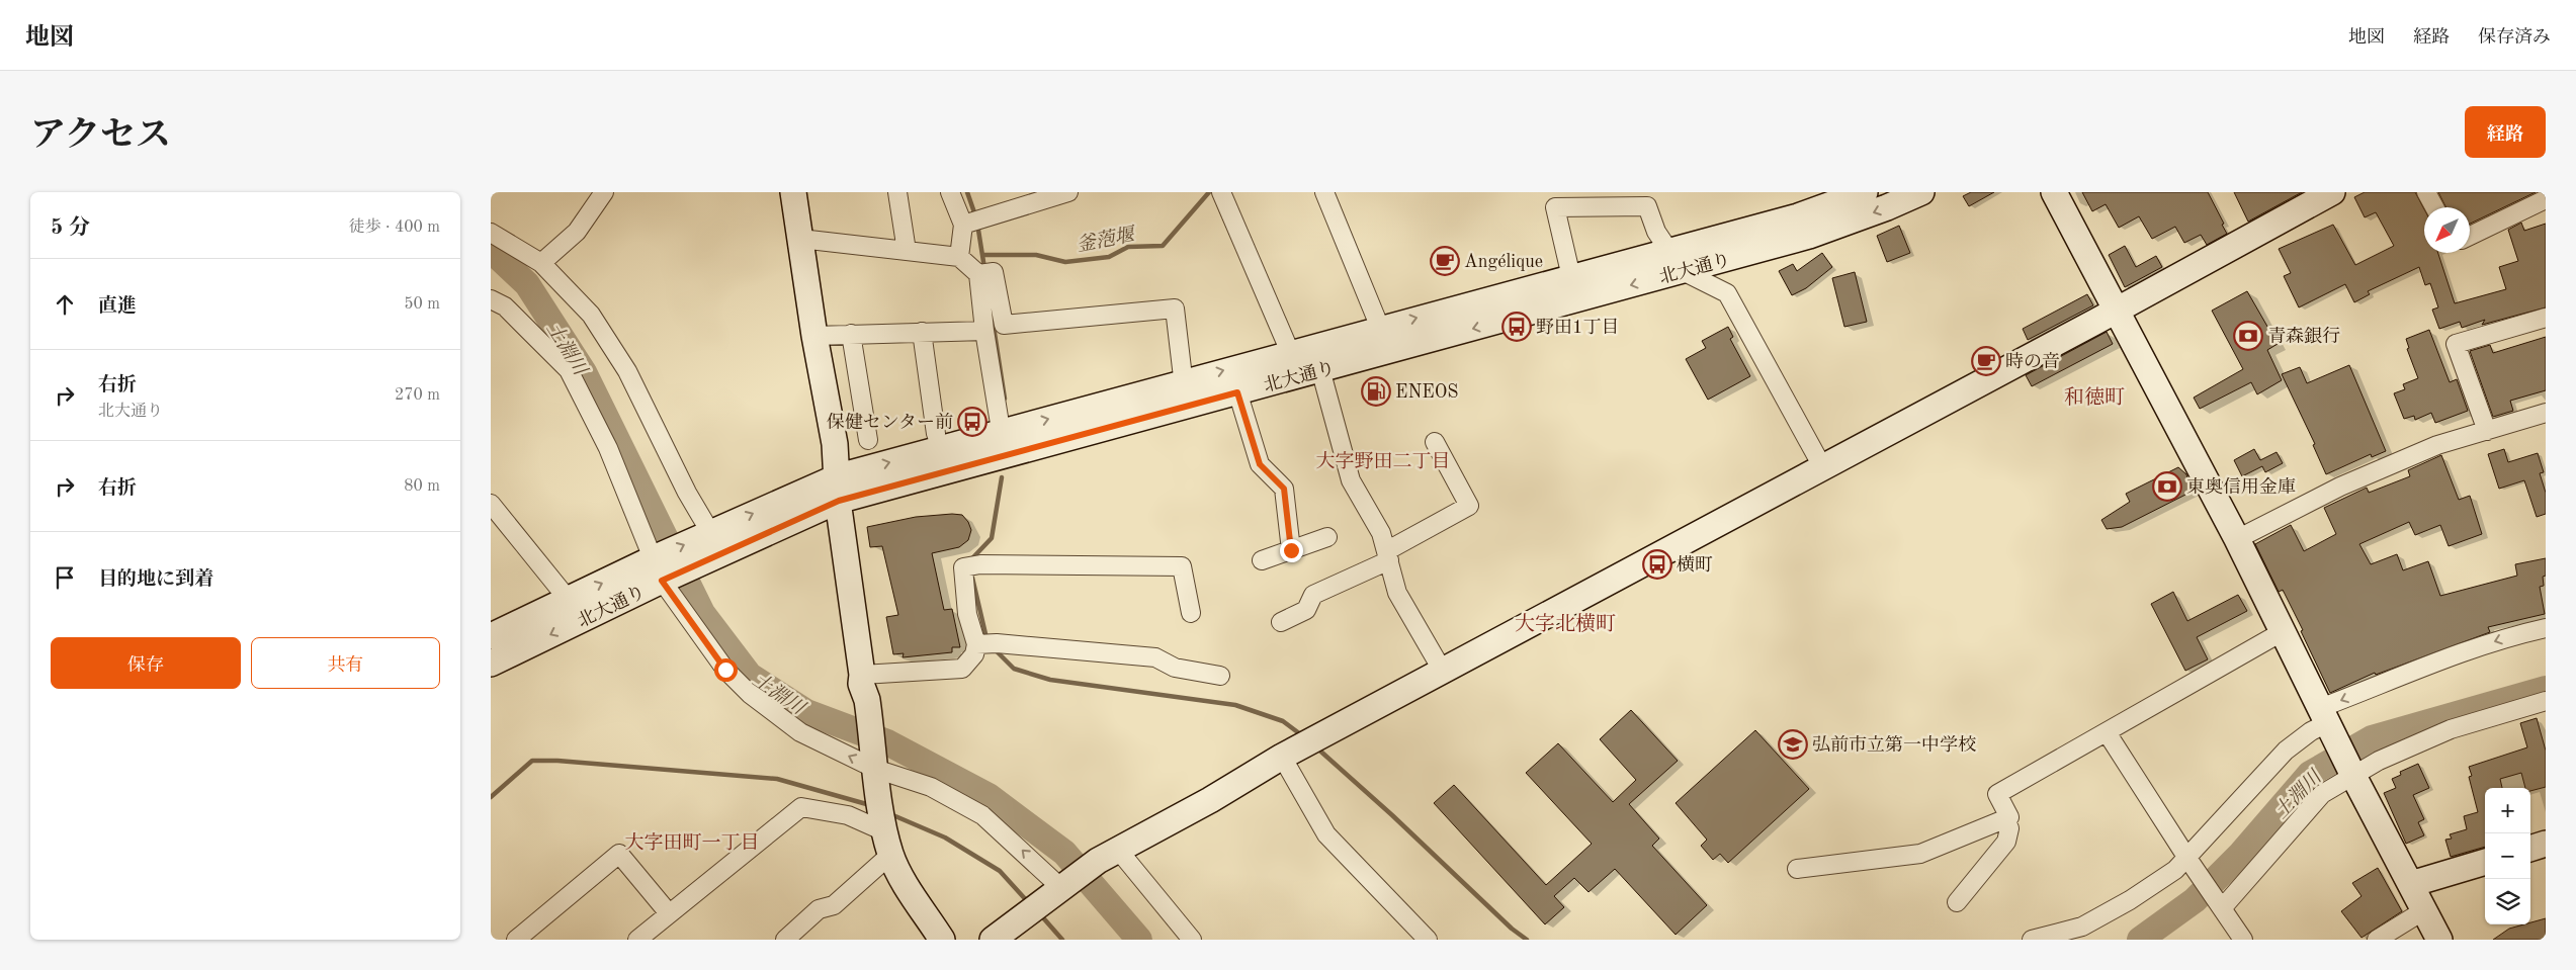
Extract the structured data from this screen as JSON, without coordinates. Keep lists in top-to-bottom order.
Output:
{
  "streets": {
    "street": ["北大通り"]
  },
  "districts": [
    "和徳町",
    "大字野田二丁目",
    "大字北横町",
    "大字田町一丁目"
  ],
  "water": ["釜萢堰", "土淵川"],
  "places": {
    "cafe": ["Angélique", "時の音"],
    "bus stop": ["野田1丁目", "保健センター前", "横町"],
    "bank": ["青森銀行", "東奥信用金庫"],
    "fuel station": ["ENEOS"],
    "school or university": ["弘前市立第一中学校"]
  },
  "north": "bottom left",
  "page": {
    "header": "地図",
    "nav": ["地図", "経路", "保存済み"],
    "title": "アクセス",
    "buttons": [
      "経路",
      ["保存", "共有"]
    ],
    "heading": ["5 分", "徒歩 · 400 m"],
    "list": [
      ["直進", "50 m"],
      ["右折", "北大通り", "270 m"],
      ["右折", "80 m"],
      "目的地に到着"
    ],
    "map_buttons": ["+", "−"]
  }
}
